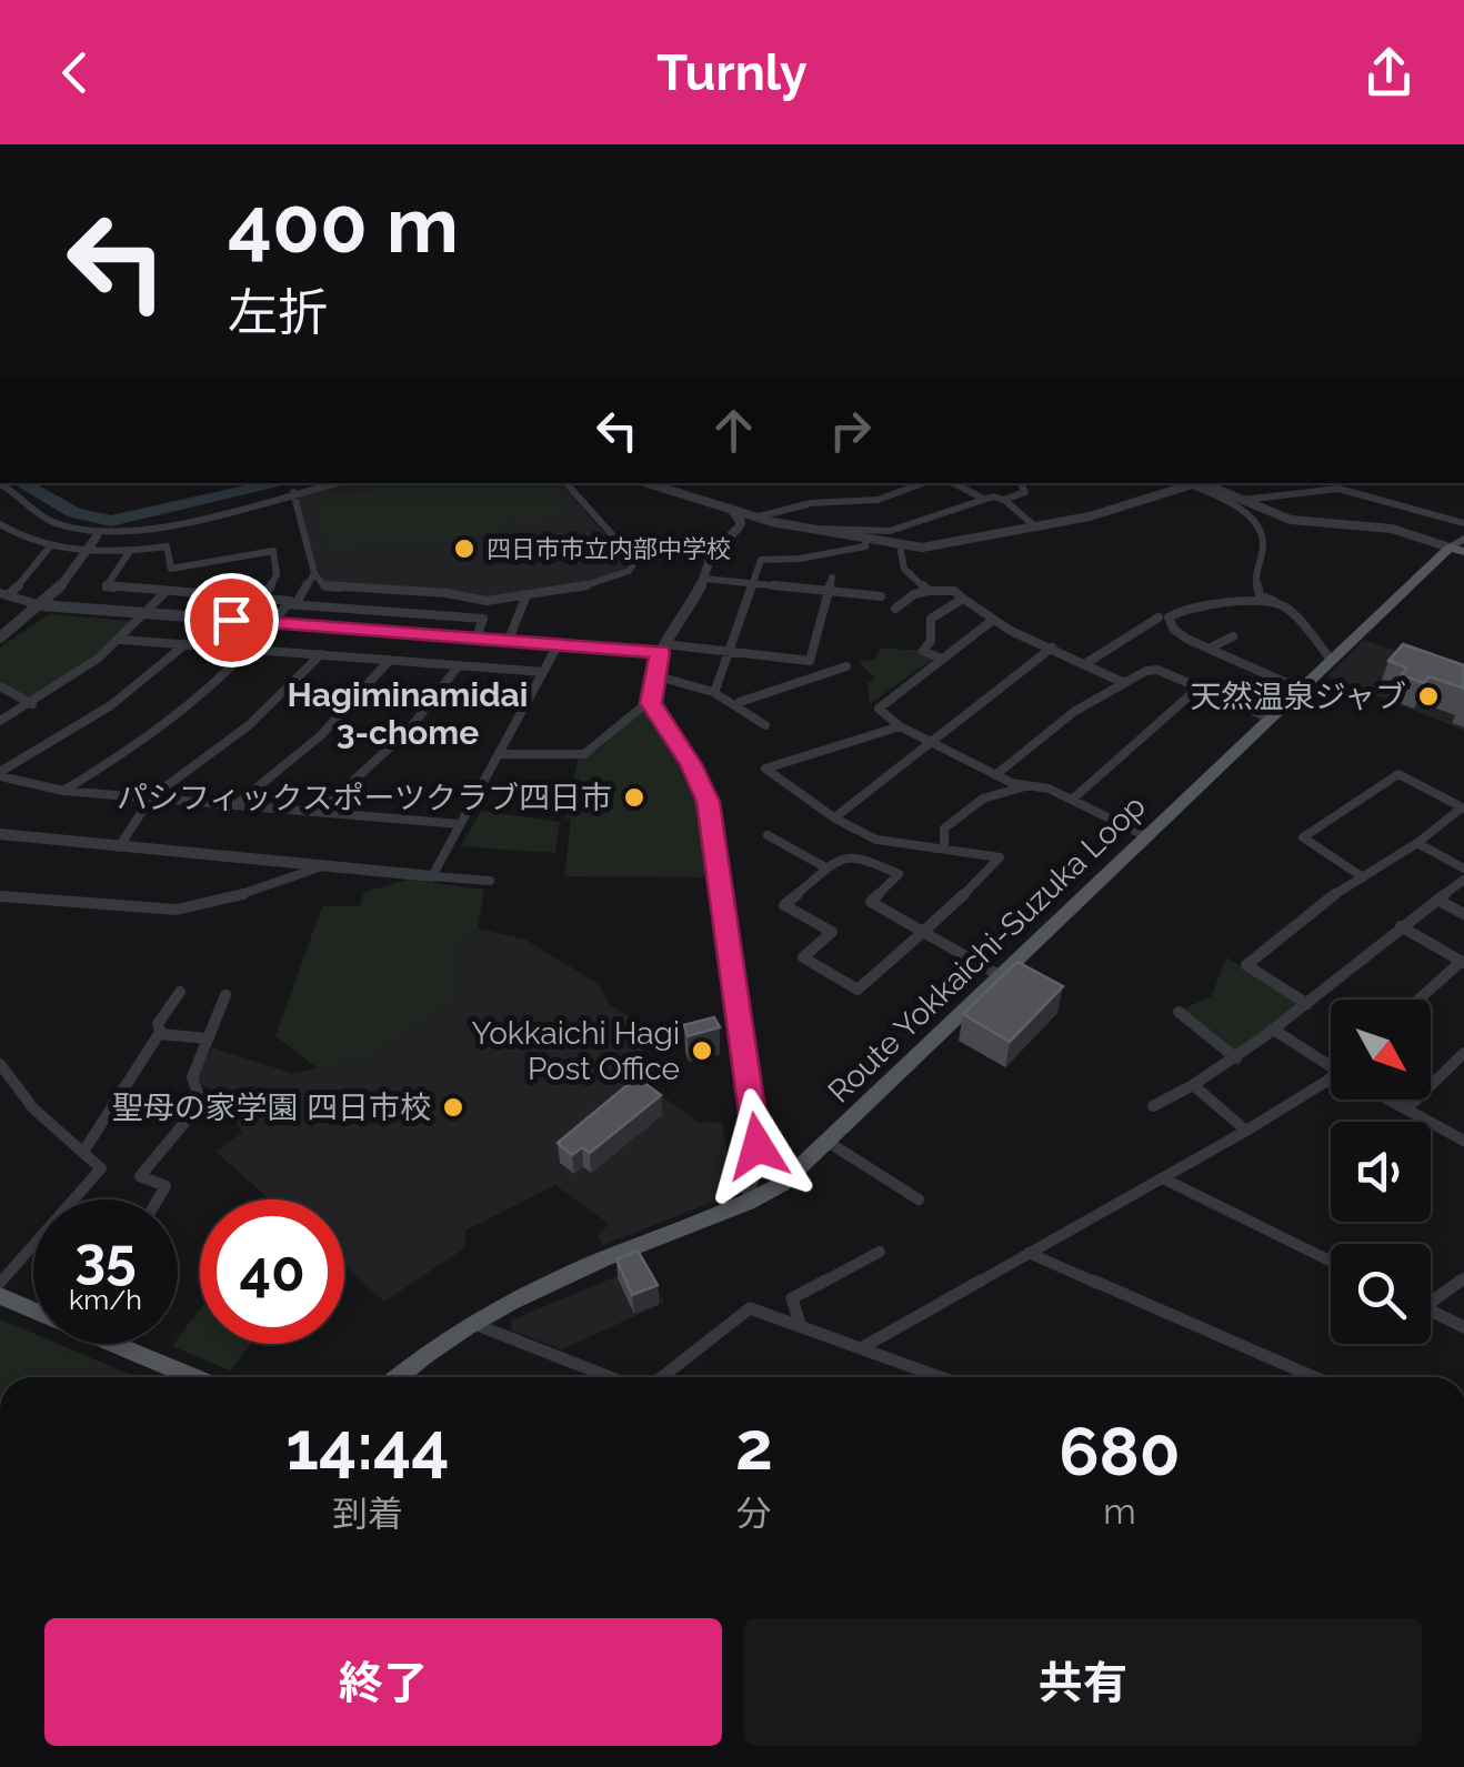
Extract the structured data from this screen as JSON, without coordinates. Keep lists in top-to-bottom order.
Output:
{
  "streets": {
    "main road": ["Route Yokkaichi-Suzuka Loop"]
  },
  "districts": ["Hagiminamidai 3-chome"],
  "places": [
    "四日市市立内部中学校",
    "天然温泉ジャブ",
    "パシフィックスポーツクラブ四日市",
    "Yokkaichi Hagi Post Office",
    "聖母の家学園 四日市校"
  ],
  "north": "bottom right",
  "page": {
    "header": "Turnly",
    "turn": ["400 m", "左折"],
    "speed": "35 km/h",
    "limit": "40",
    "eta": [
      "14:44",
      "到着",
      "2",
      "分",
      "680",
      "m"
    ],
    "buttons": ["終了", "共有"]
  }
}
